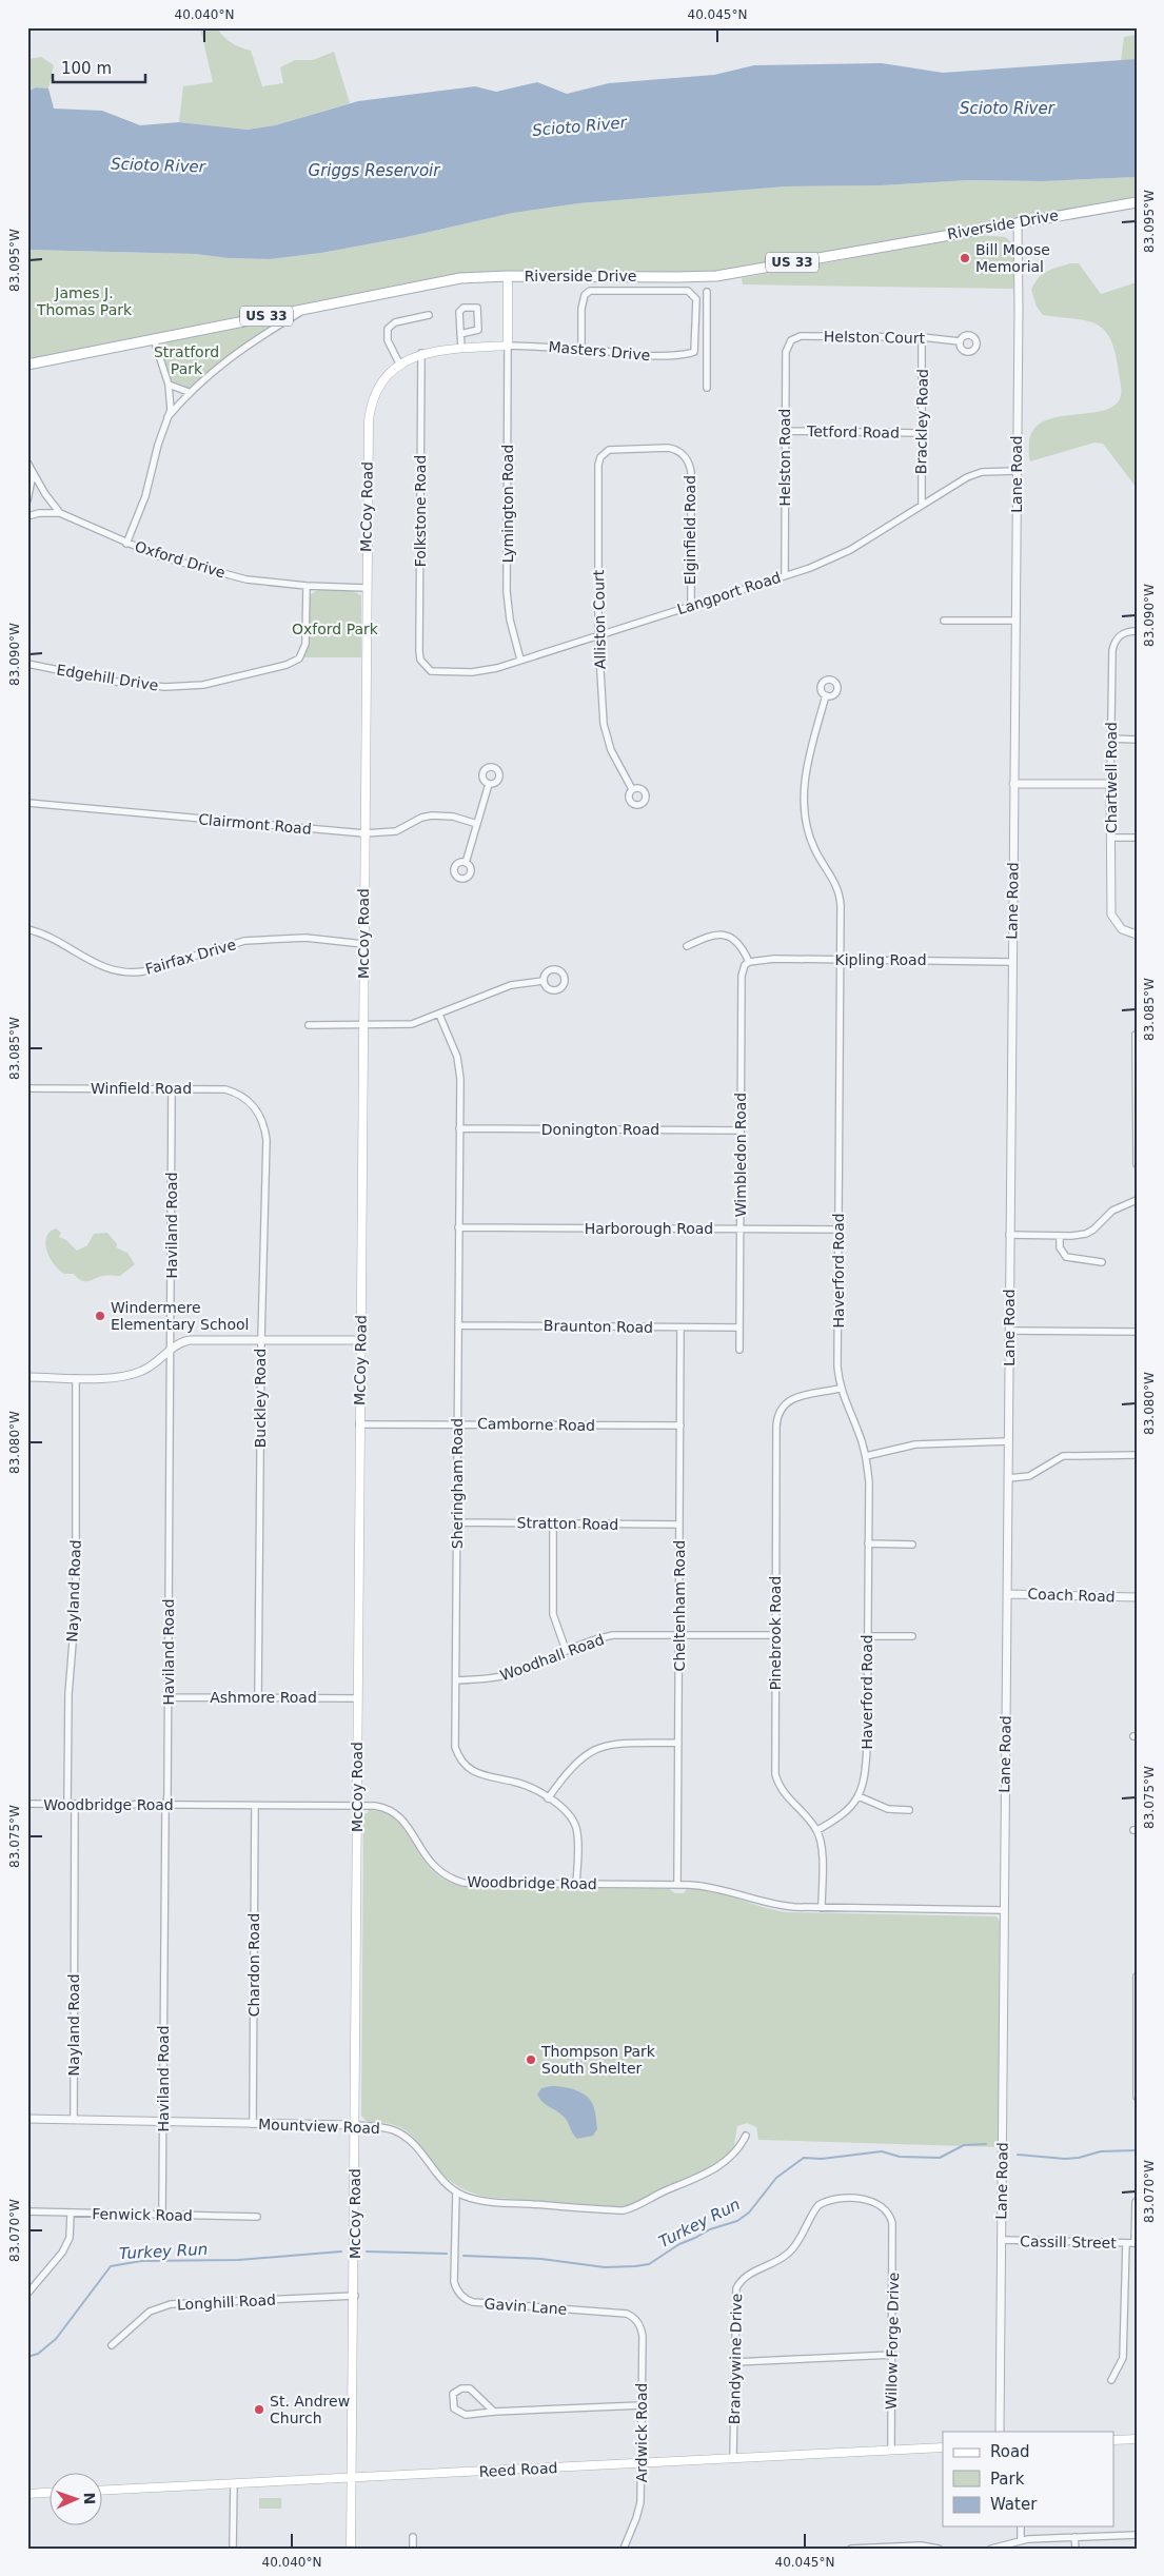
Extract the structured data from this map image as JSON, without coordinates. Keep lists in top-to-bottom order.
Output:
{
  "streets": {
    "main road": [
      "Riverside Drive",
      "US 33",
      "McCoy Road",
      "Reed Road"
    ],
    "street": [
      "Helston Court",
      "Masters Drive",
      "Brackley Road",
      "Tetford Road",
      "Helston Road",
      "Lane Road",
      "Lymington Road",
      "Folkstone Road",
      "Elginfield Road",
      "Oxford Drive",
      "Langport Road",
      "Alliston Court",
      "Edgehill Drive",
      "Chartwell Road",
      "Clairmont Road",
      "Fairfax Drive",
      "Kipling Road",
      "Winfield Road",
      "Donington Road",
      "Wimbledon Road",
      "Haviland Road",
      "Harborough Road",
      "Haverford Road",
      "Braunton Road",
      "Buckley Road",
      "Camborne Road",
      "Sheringham Road",
      "Stratton Road",
      "Nayland Road",
      "Coach Road",
      "Cheltenham Road",
      "Pinebrook Road",
      "Woodhall Road",
      "Ashmore Road",
      "Woodbridge Road",
      "Chardon Road",
      "Mountview Road",
      "Fenwick Road",
      "Cassill Street",
      "Longhill Road",
      "Gavin Lane",
      "Willow Forge Drive",
      "Brandywine Drive",
      "Ardwick Road"
    ]
  },
  "crossings": [
    ["Riverside Drive", "Lane Road"],
    ["Helston Court", "Brackley Road"],
    ["Helston Court", "Helston Road"],
    ["Masters Drive", "Lymington Road"],
    ["Masters Drive", "McCoy Road"],
    ["Brackley Road", "Tetford Road"],
    ["Brackley Road", "Langport Road"],
    ["Tetford Road", "Helston Road"],
    ["Helston Road", "Langport Road"],
    ["Lane Road", "Langport Road"],
    ["Lane Road", "Kipling Road"],
    ["Lane Road", "Coach Road"],
    ["Lane Road", "Woodbridge Road"],
    ["Lane Road", "Cassill Street"],
    ["Lymington Road", "McCoy Road"],
    ["Lymington Road", "Langport Road"],
    ["McCoy Road", "Folkstone Road"],
    ["McCoy Road", "Oxford Drive"],
    ["McCoy Road", "Clairmont Road"],
    ["McCoy Road", "Fairfax Drive"],
    ["McCoy Road", "Camborne Road"],
    ["McCoy Road", "Ashmore Road"],
    ["McCoy Road", "Woodbridge Road"],
    ["McCoy Road", "Mountview Road"],
    ["McCoy Road", "Longhill Road"],
    ["McCoy Road", "Reed Road"],
    ["Folkstone Road", "Langport Road"],
    ["Elginfield Road", "Langport Road"],
    ["Elginfield Road", "Alliston Court"],
    ["Oxford Drive", "Edgehill Drive"],
    ["Langport Road", "Alliston Court"],
    ["Kipling Road", "Wimbledon Road"],
    ["Kipling Road", "Haverford Road"],
    ["Winfield Road", "Haviland Road"],
    ["Winfield Road", "Buckley Road"],
    ["Donington Road", "Wimbledon Road"],
    ["Donington Road", "Sheringham Road"],
    ["Wimbledon Road", "Harborough Road"],
    ["Wimbledon Road", "Braunton Road"],
    ["Haviland Road", "Ashmore Road"],
    ["Haviland Road", "Woodbridge Road"],
    ["Haviland Road", "Mountview Road"],
    ["Haviland Road", "Fenwick Road"],
    ["Harborough Road", "Haverford Road"],
    ["Harborough Road", "Sheringham Road"],
    ["Haverford Road", "Pinebrook Road"],
    ["Braunton Road", "Sheringham Road"],
    ["Braunton Road", "Cheltenham Road"],
    ["Buckley Road", "Ashmore Road"],
    ["Camborne Road", "Sheringham Road"],
    ["Camborne Road", "Cheltenham Road"],
    ["Sheringham Road", "Stratton Road"],
    ["Sheringham Road", "Woodhall Road"],
    ["Sheringham Road", "Woodbridge Road"],
    ["Stratton Road", "Cheltenham Road"],
    ["Nayland Road", "Woodbridge Road"],
    ["Nayland Road", "Mountview Road"],
    ["Cheltenham Road", "Woodhall Road"],
    ["Cheltenham Road", "Woodbridge Road"],
    ["Pinebrook Road", "Woodhall Road"],
    ["Woodbridge Road", "Chardon Road"],
    ["Chardon Road", "Mountview Road"],
    ["Mountview Road", "Gavin Lane"],
    ["Gavin Lane", "Ardwick Road"],
    ["Willow Forge Drive", "Brandywine Drive"],
    ["Willow Forge Drive", "Reed Road"],
    ["Brandywine Drive", "Reed Road"],
    ["Ardwick Road", "Reed Road"]
  ],
  "water": ["Scioto River", "Griggs Reservoir", "Turkey Run"],
  "parks": ["James J. Thomas Park", "Stratford Park", "Oxford Park"],
  "places": [
    "Bill Moose Memorial",
    "Windermere Elementary School",
    "Thompson Park South Shelter",
    "St. Andrew Church"
  ],
  "legend": ["Road", "Park", "Water"],
  "scale_bar": "100 m",
  "north": "right",
  "coordinates": [
    "40.040°N",
    "40.045°N",
    "83.095°W",
    "83.090°W",
    "83.085°W",
    "83.080°W",
    "83.075°W",
    "83.070°W"
  ]
}
